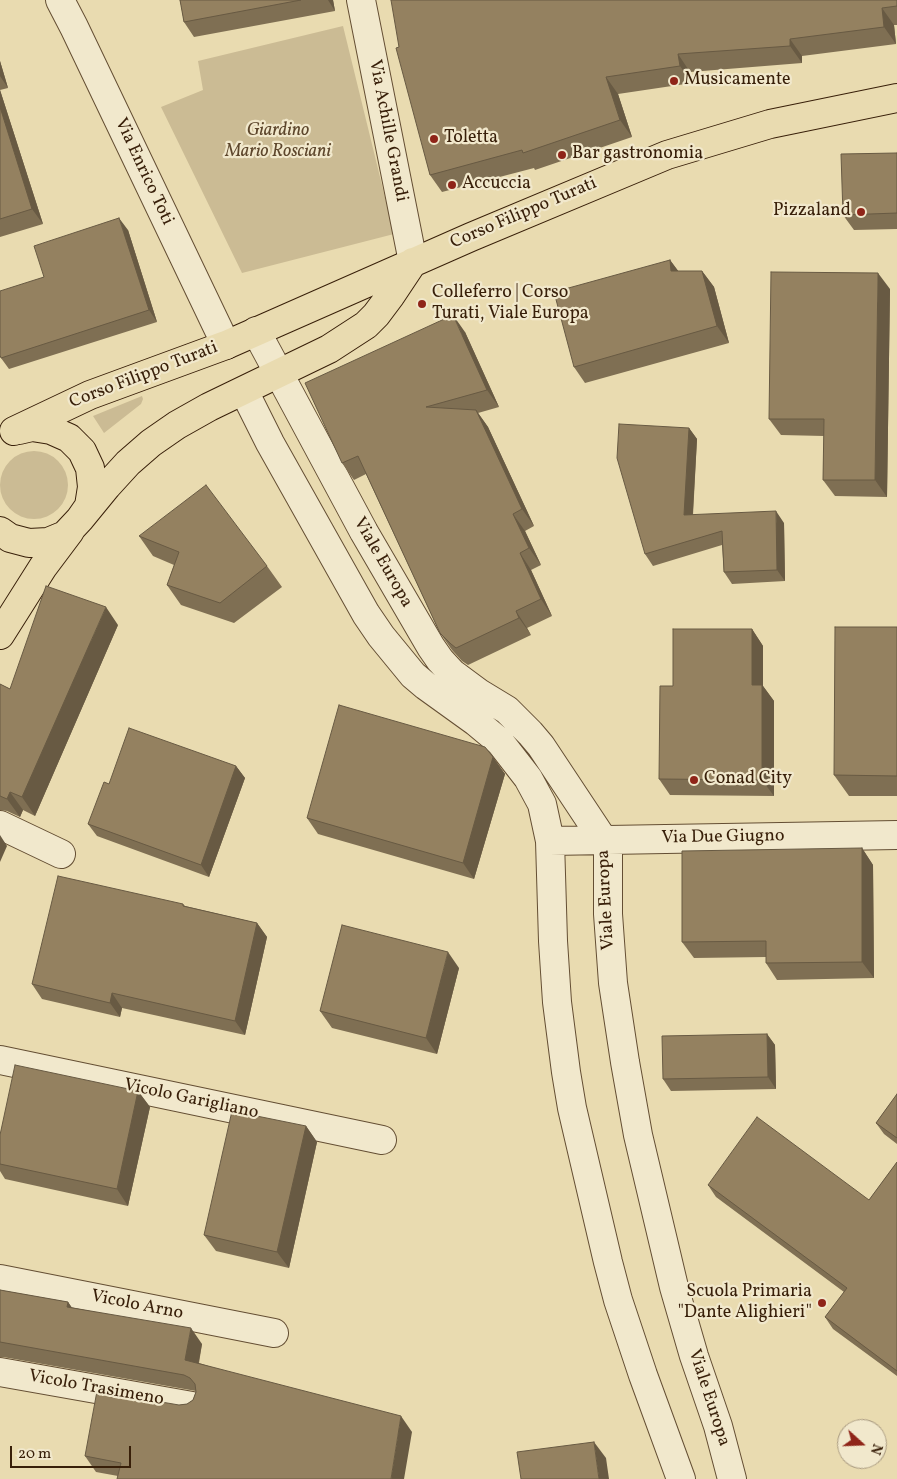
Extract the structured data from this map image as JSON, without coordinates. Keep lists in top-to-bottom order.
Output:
{
  "streets": {
    "main road": ["Corso Filippo Turati"],
    "street": [
      "Via Achille Grandi",
      "Via Enrico Toti",
      "Viale Europa",
      "Via Due Giugno",
      "Vicolo Garigliano",
      "Vicolo Arno",
      "Vicolo Trasimeno"
    ]
  },
  "crossings": [
    ["Via Achille Grandi", "Corso Filippo Turati"],
    ["Via Enrico Toti", "Corso Filippo Turati"],
    ["Corso Filippo Turati", "Viale Europa"],
    ["Viale Europa", "Via Due Giugno"]
  ],
  "parks": ["Giardino Mario Rosciani"],
  "places": [
    "Musicamente",
    "Toletta",
    "Bar gastronomia",
    "Accuccia",
    "Pizzaland",
    "Colleferro | Corso Turati, Viale Europa",
    "Conad City",
    "Scuola Primaria \"Dante Alighieri\""
  ],
  "scale_bar": "20 m",
  "north": "right"
}
